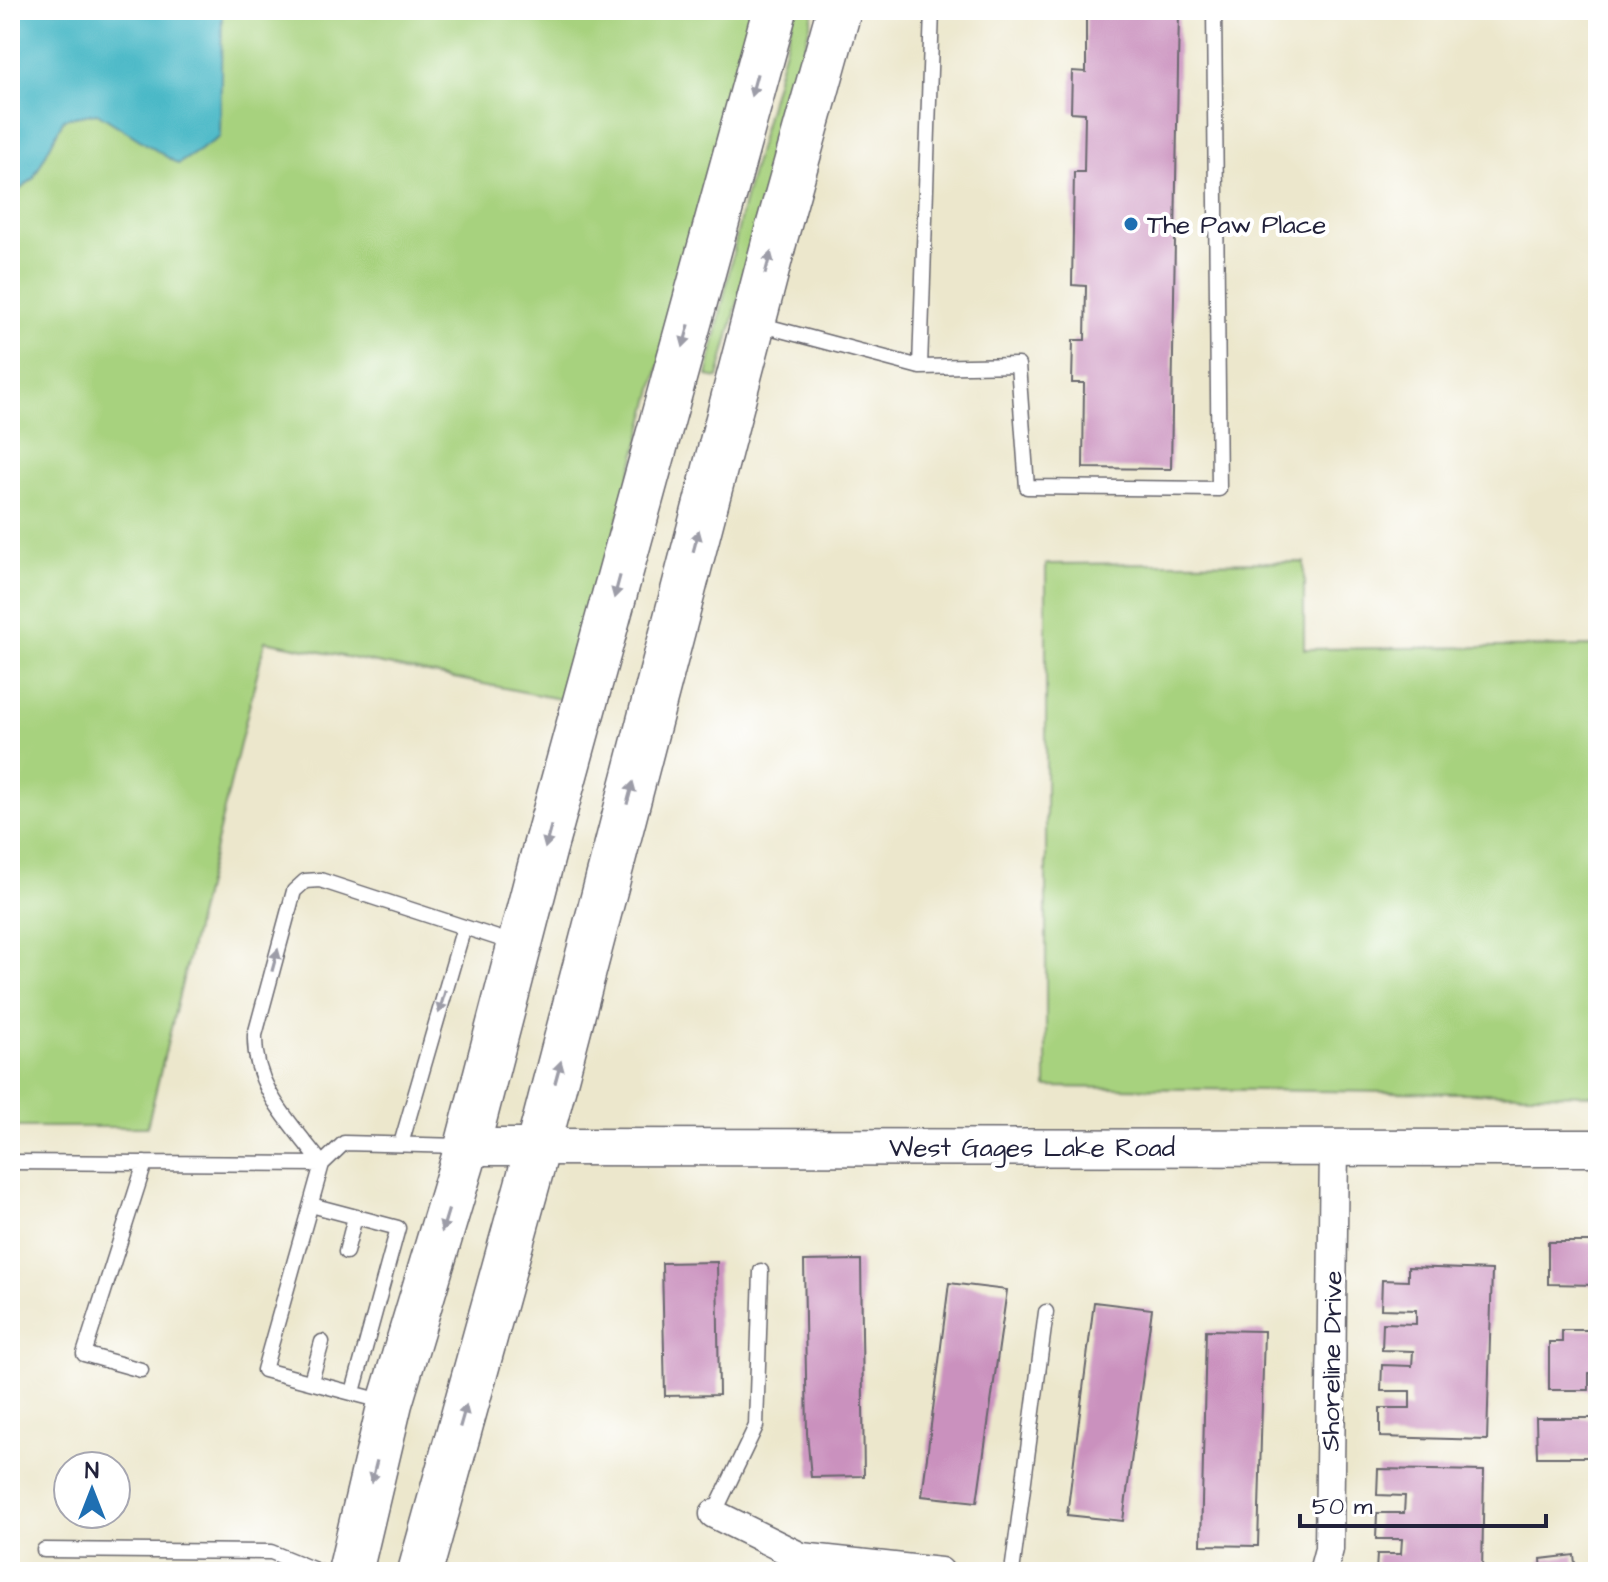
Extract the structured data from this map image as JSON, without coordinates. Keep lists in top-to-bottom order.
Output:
{
  "streets": {
    "street": ["West Gages Lake Road", "Shoreline Drive"]
  },
  "crossings": [
    ["West Gages Lake Road", "Shoreline Drive"]
  ],
  "places": ["The Paw Place"],
  "scale_bar": "50 m",
  "north": "top"
}
